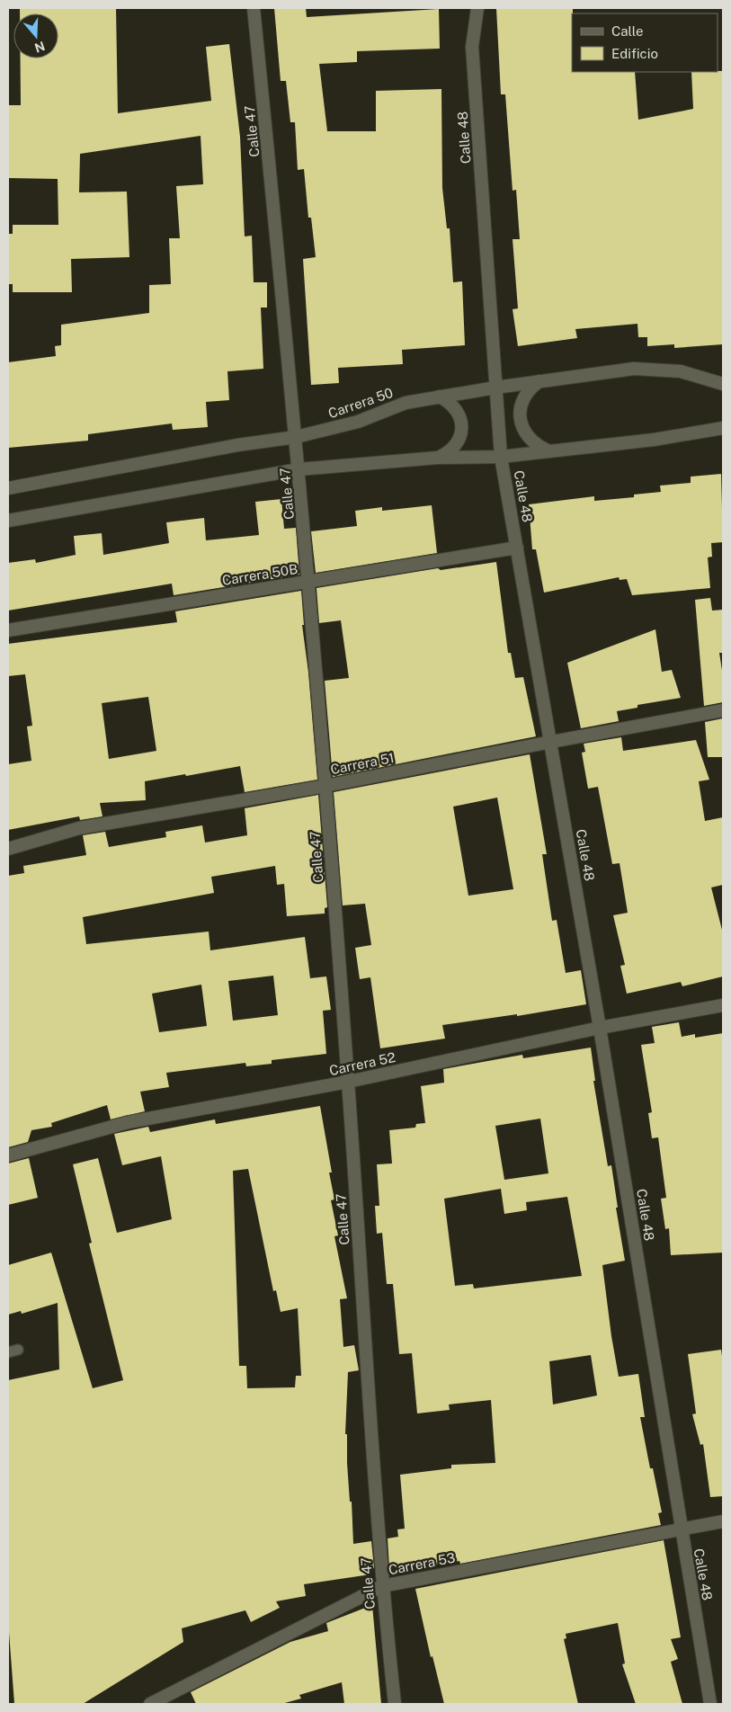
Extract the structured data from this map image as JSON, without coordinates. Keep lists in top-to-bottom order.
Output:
{
  "streets": {
    "street": [
      "Calle 47",
      "Calle 48",
      "Carrera 50",
      "Carrera 50B",
      "Carrera 51",
      "Carrera 52",
      "Carrera 53"
    ]
  },
  "crossings": [
    ["Calle 47", "Carrera 50"],
    ["Calle 47", "Carrera 50B"],
    ["Calle 47", "Carrera 51"],
    ["Calle 47", "Carrera 52"],
    ["Calle 47", "Carrera 53"],
    ["Calle 48", "Carrera 50"],
    ["Calle 48", "Carrera 50B"],
    ["Calle 48", "Carrera 51"],
    ["Calle 48", "Carrera 52"],
    ["Calle 48", "Carrera 53"]
  ],
  "legend": ["Calle", "Edificio"],
  "north": "bottom"
}
